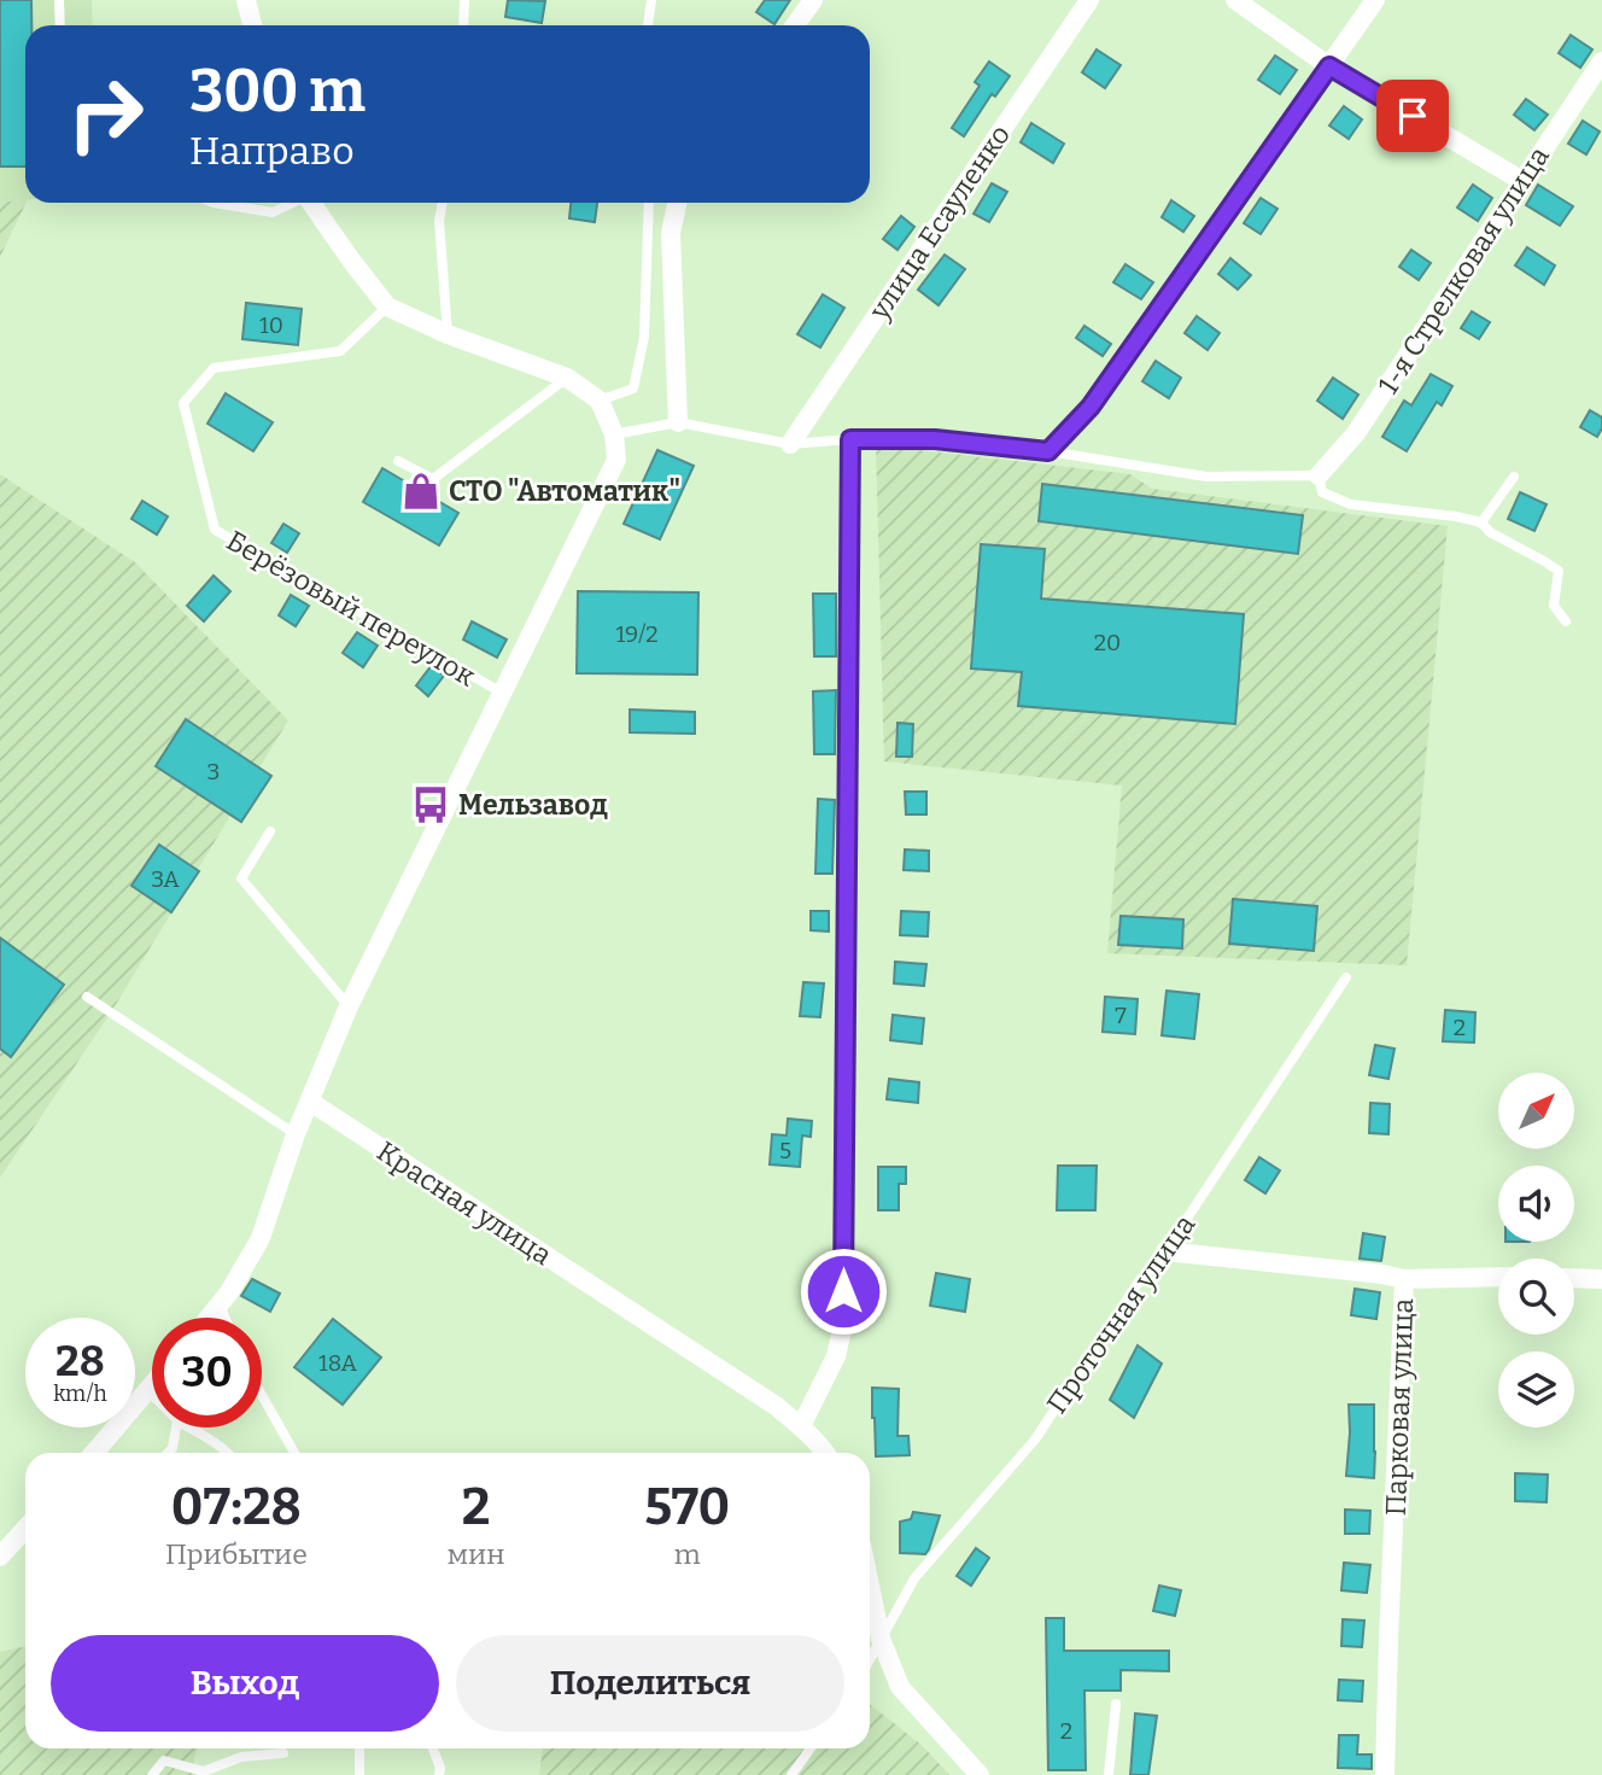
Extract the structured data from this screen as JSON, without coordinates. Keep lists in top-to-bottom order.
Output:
{
  "streets": {
    "street": [
      "улица Есауленко",
      "1-я Стрелковая улица",
      "Красная улица",
      "Парковая улица"
    ],
    "lane": ["Берёзовый переулок", "Проточная улица"]
  },
  "crossings": [
    ["Проточная улица", "Парковая улица"]
  ],
  "places": {
    "shop": ["СТО \"Автоматик\""],
    "bus stop": ["Мельзавод"]
  },
  "house_numbers": [
    "10",
    "19/2",
    "20",
    "3",
    "3А",
    "7",
    "2",
    "5",
    "18А",
    "2"
  ],
  "north": "top right",
  "page": {
    "turn": ["300 m", "Направо"],
    "speed": "28 km/h",
    "limit": "30",
    "eta": [
      "07:28",
      "Прибытие",
      "2",
      "мин",
      "570",
      "m"
    ],
    "buttons": ["Выход", "Поделиться"]
  }
}
